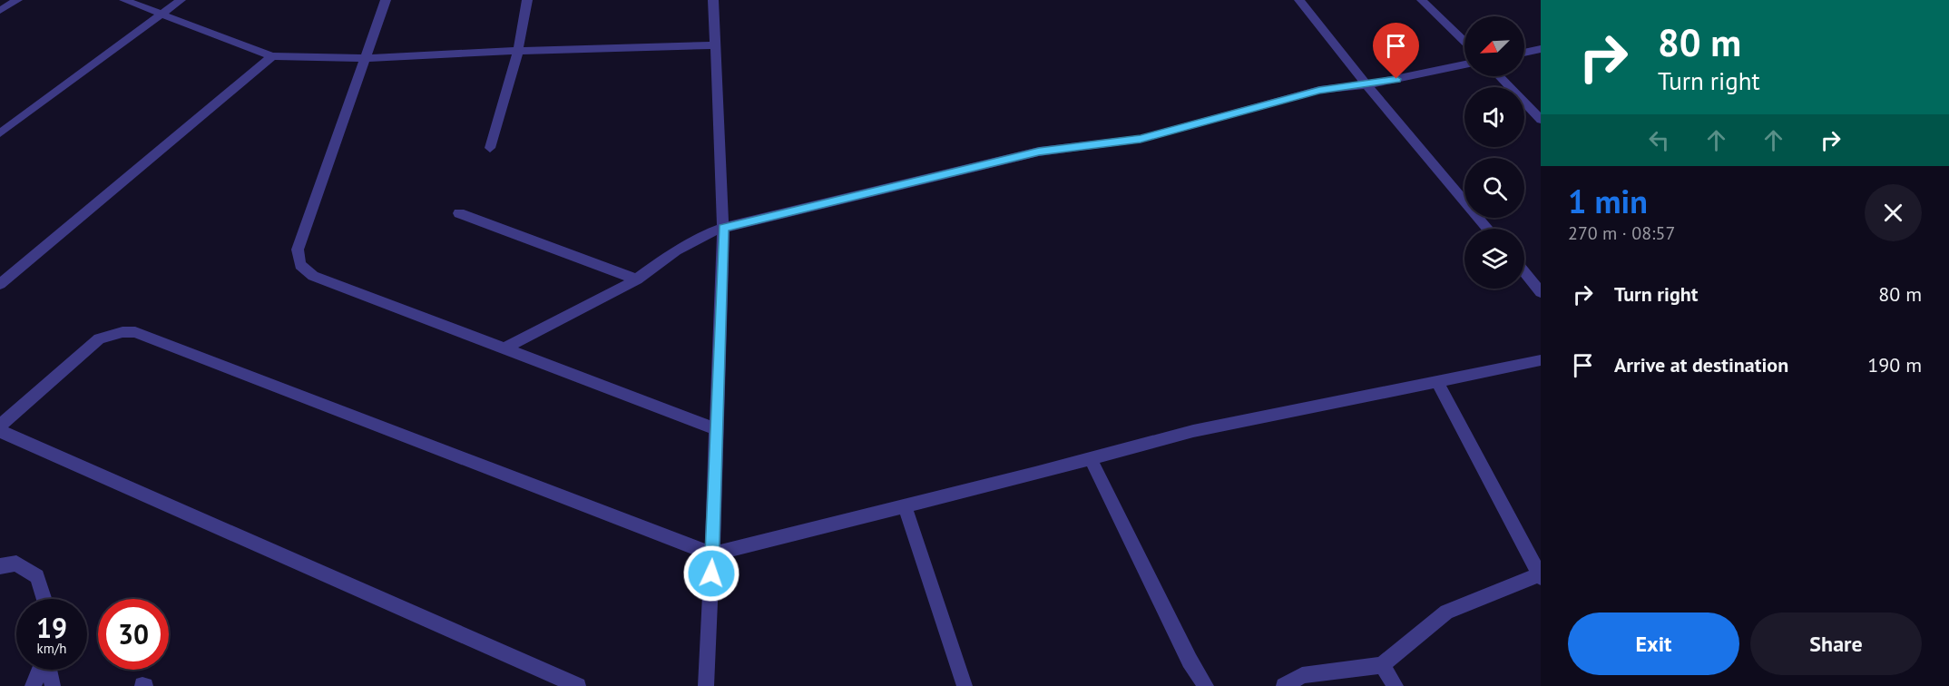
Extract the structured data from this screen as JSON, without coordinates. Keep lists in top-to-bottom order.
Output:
{
  "north": "bottom left",
  "page": {
    "turn": ["80 m", "Turn right"],
    "heading": ["1 min", "270 m · 08:57"],
    "list": [
      {
        "name": "Turn right",
        "value": "80 m"
      },
      {
        "name": "Arrive at destination",
        "value": "190 m"
      }
    ],
    "speed": "19 km/h",
    "limit": "30",
    "buttons": ["Exit", "Share"]
  }
}
